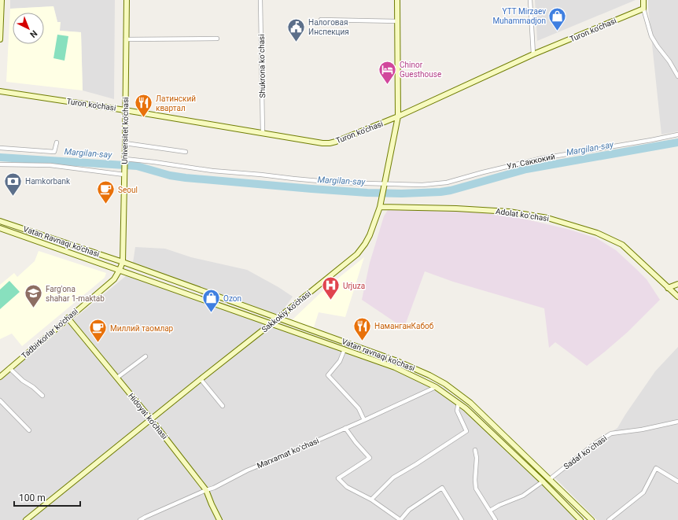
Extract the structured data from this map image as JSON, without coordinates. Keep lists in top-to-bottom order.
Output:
{
  "streets": {
    "street": [
      "Turon ko'chasi",
      "Shukrona koʻchasi",
      "Universitet ko'chasi",
      "Ул. Саккокий",
      "Adolat koʻchasi",
      "Vatan Ravnaqi ko'chasi",
      "Sakkokiy ko'chasi",
      "Tadbirkorlar ko'chasi",
      "Vatan ravnaqi ko'chasi",
      "Hidoyat ko'chasi",
      "Sadaf koʻchasi",
      "Marxamat koʻchasi"
    ]
  },
  "crossings": [
    ["Turon ko'chasi", "Shukrona koʻchasi"],
    ["Turon ko'chasi", "Universitet ko'chasi"],
    ["Turon ko'chasi", "Sakkokiy ko'chasi"],
    ["Universitet ko'chasi", "Ул. Саккокий"],
    ["Universitet ko'chasi", "Vatan Ravnaqi ko'chasi"],
    ["Universitet ko'chasi", "Tadbirkorlar ko'chasi"],
    ["Universitet ko'chasi", "Vatan ravnaqi ko'chasi"],
    ["Ул. Саккокий", "Sakkokiy ko'chasi"],
    ["Adolat koʻchasi", "Sakkokiy ko'chasi"],
    ["Vatan Ravnaqi ko'chasi", "Tadbirkorlar ko'chasi"],
    ["Vatan Ravnaqi ko'chasi", "Vatan ravnaqi ko'chasi"],
    ["Sakkokiy ko'chasi", "Vatan ravnaqi ko'chasi"],
    ["Sakkokiy ko'chasi", "Hidoyat ko'chasi"],
    ["Tadbirkorlar ko'chasi", "Vatan ravnaqi ko'chasi"],
    ["Tadbirkorlar ko'chasi", "Hidoyat ko'chasi"],
    ["Vatan ravnaqi ko'chasi", "Sadaf koʻchasi"],
    ["Vatan ravnaqi ko'chasi", "Marxamat koʻchasi"],
    ["Hidoyat ko'chasi", "Marxamat koʻchasi"]
  ],
  "water": ["Margilan-say"],
  "places": {
    "shop": ["YTT Mirzaev Muhammadjon", "Ozon"],
    "public building": ["Налоговая Инспекция"],
    "hotel": ["Chinor Guesthouse"],
    "restaurant": ["Латинский квартал", "НаманганКабоб"],
    "bank": ["Hamkorbank"],
    "cafe": ["Seoul", "Миллий таомлар"],
    "hospital": ["Urjuza"],
    "school or university": ["Farg'ona shahar 1-maktab"]
  },
  "scale_bar": "100 m",
  "north": "bottom right"
}
